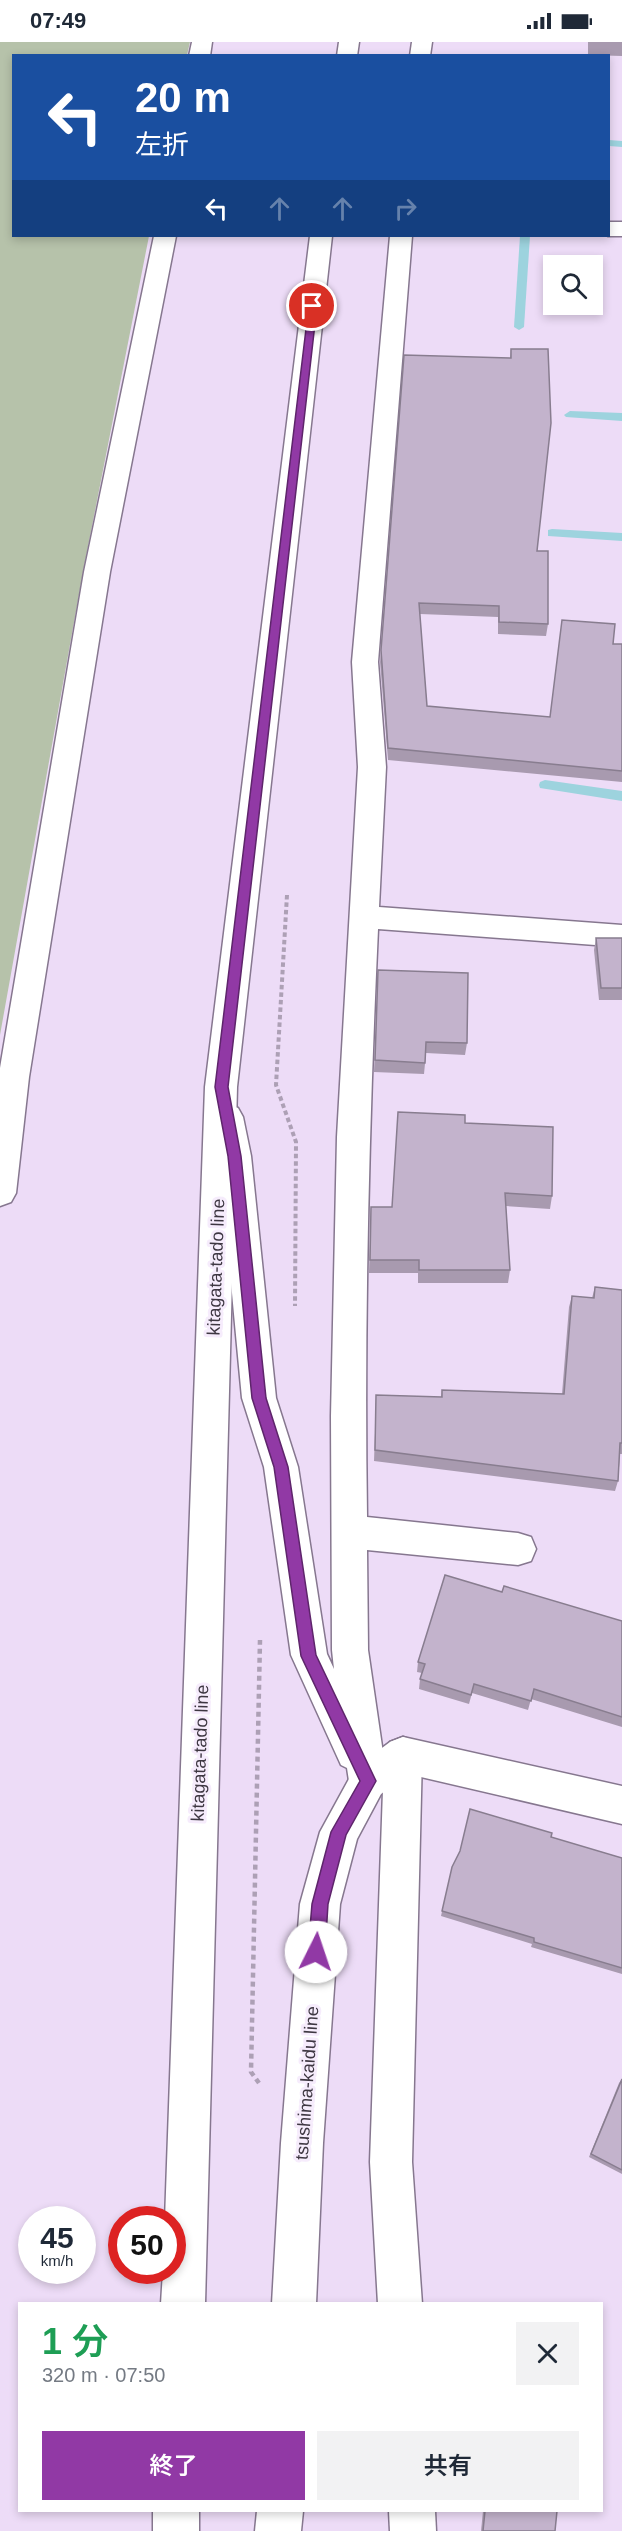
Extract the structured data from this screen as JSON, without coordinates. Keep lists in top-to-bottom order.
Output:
{
  "streets": {
    "street": ["kitagata-tado line", "tsushima-kaidu line"]
  },
  "page": {
    "status": "07:49",
    "turn": ["20 m", "左折"],
    "speed": "45 km/h",
    "limit": "50",
    "heading": ["1 分", "320 m · 07:50"],
    "buttons": ["終了", "共有"]
  }
}
